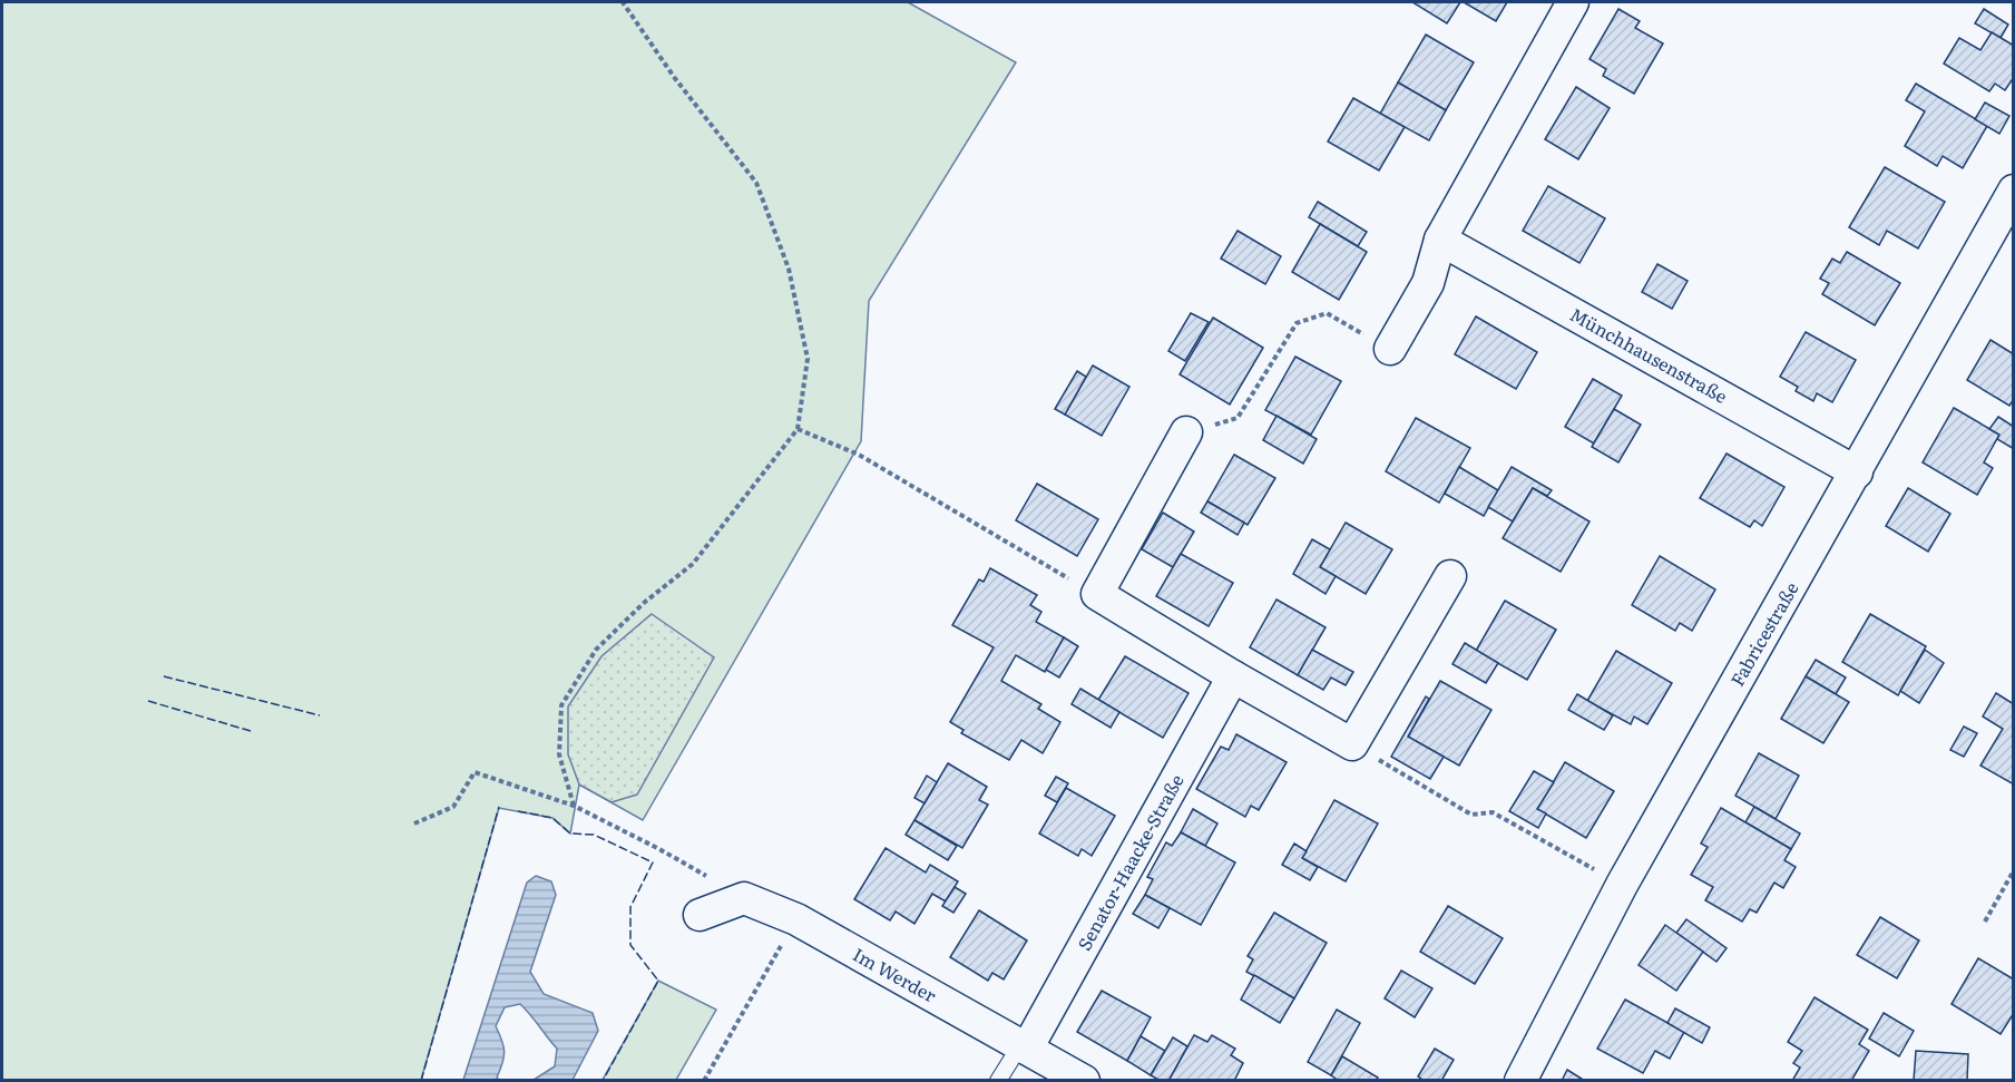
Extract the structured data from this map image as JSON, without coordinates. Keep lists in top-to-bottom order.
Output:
{
  "streets": {
    "street": [
      "Münchhausenstraße",
      "Fabricestraße",
      "Senator-Haacke-Straße",
      "Im Werder"
    ]
  },
  "crossings": [
    ["Münchhausenstraße", "Fabricestraße"],
    ["Senator-Haacke-Straße", "Im Werder"]
  ]
}
